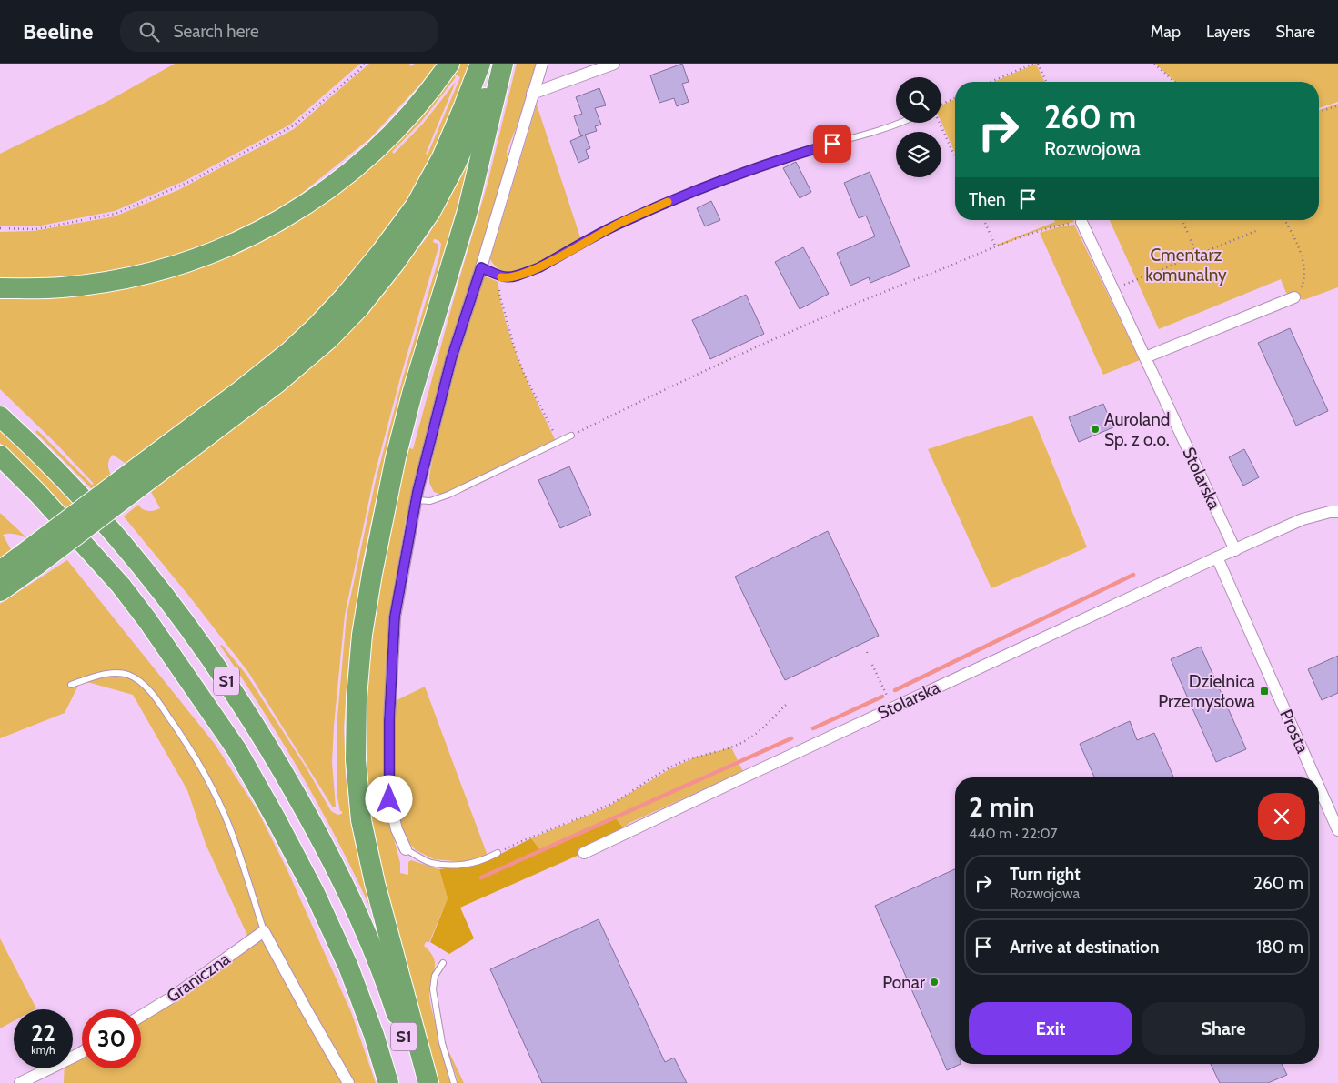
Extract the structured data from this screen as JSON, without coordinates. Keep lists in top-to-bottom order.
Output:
{
  "streets": {
    "highway": ["S1"],
    "street": ["Stolarska", "Prosta", "Graniczna"]
  },
  "crossings": [
    ["Stolarska", "Prosta"]
  ],
  "parks": ["Cmentarz komunalny"],
  "places": {
    "other": ["Auroland Sp. z o.o.", "Ponar"],
    "transit": ["Dzielnica Przemysłowa"]
  },
  "page": {
    "header": "Beeline",
    "search": "Search here",
    "nav": ["Map", "Layers", "Share"],
    "turn": ["260 m", "Rozwojowa"],
    "then": "Then",
    "heading": ["2 min", "440 m · 22:07"],
    "list": [
      {
        "name": "Turn right",
        "note": "Rozwojowa",
        "value": "260 m"
      },
      {
        "name": "Arrive at destination",
        "value": "180 m"
      }
    ],
    "buttons": ["Exit", "Share"],
    "speed": "22 km/h",
    "limit": "30"
  }
}
